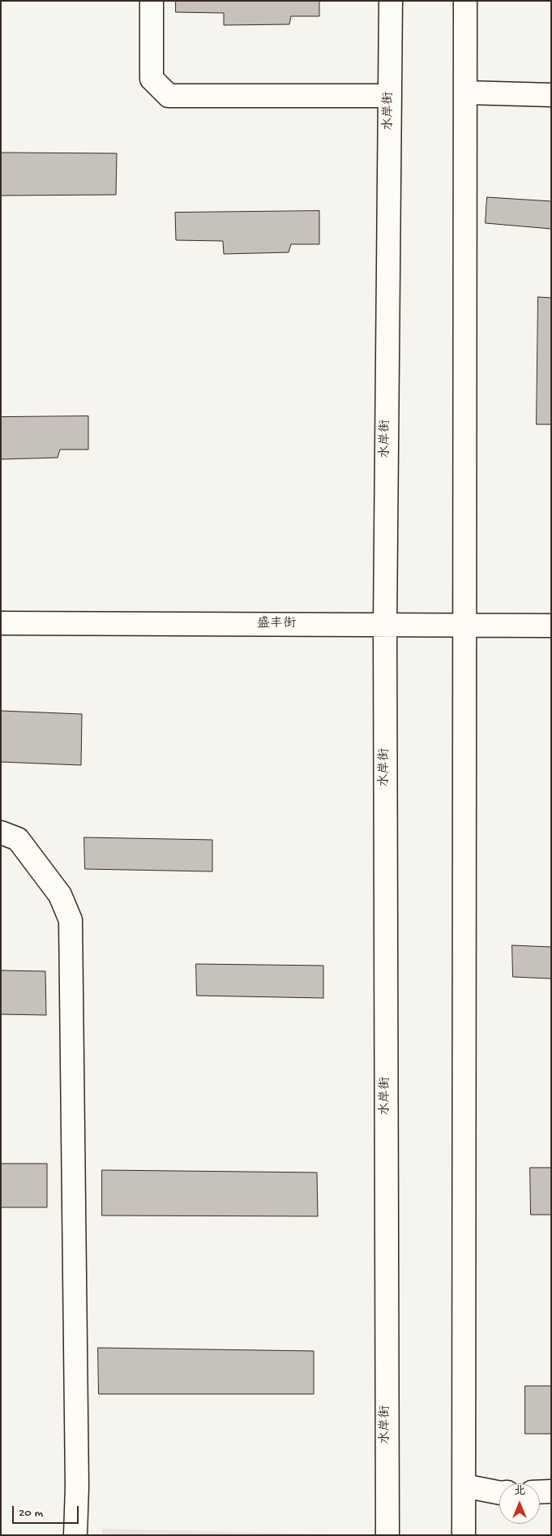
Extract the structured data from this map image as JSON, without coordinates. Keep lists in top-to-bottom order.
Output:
{
  "streets": {
    "street": ["水岸街", "盛丰街"]
  },
  "crossings": [
    ["水岸街", "盛丰街"]
  ],
  "scale_bar": "20 m",
  "north": "top"
}
